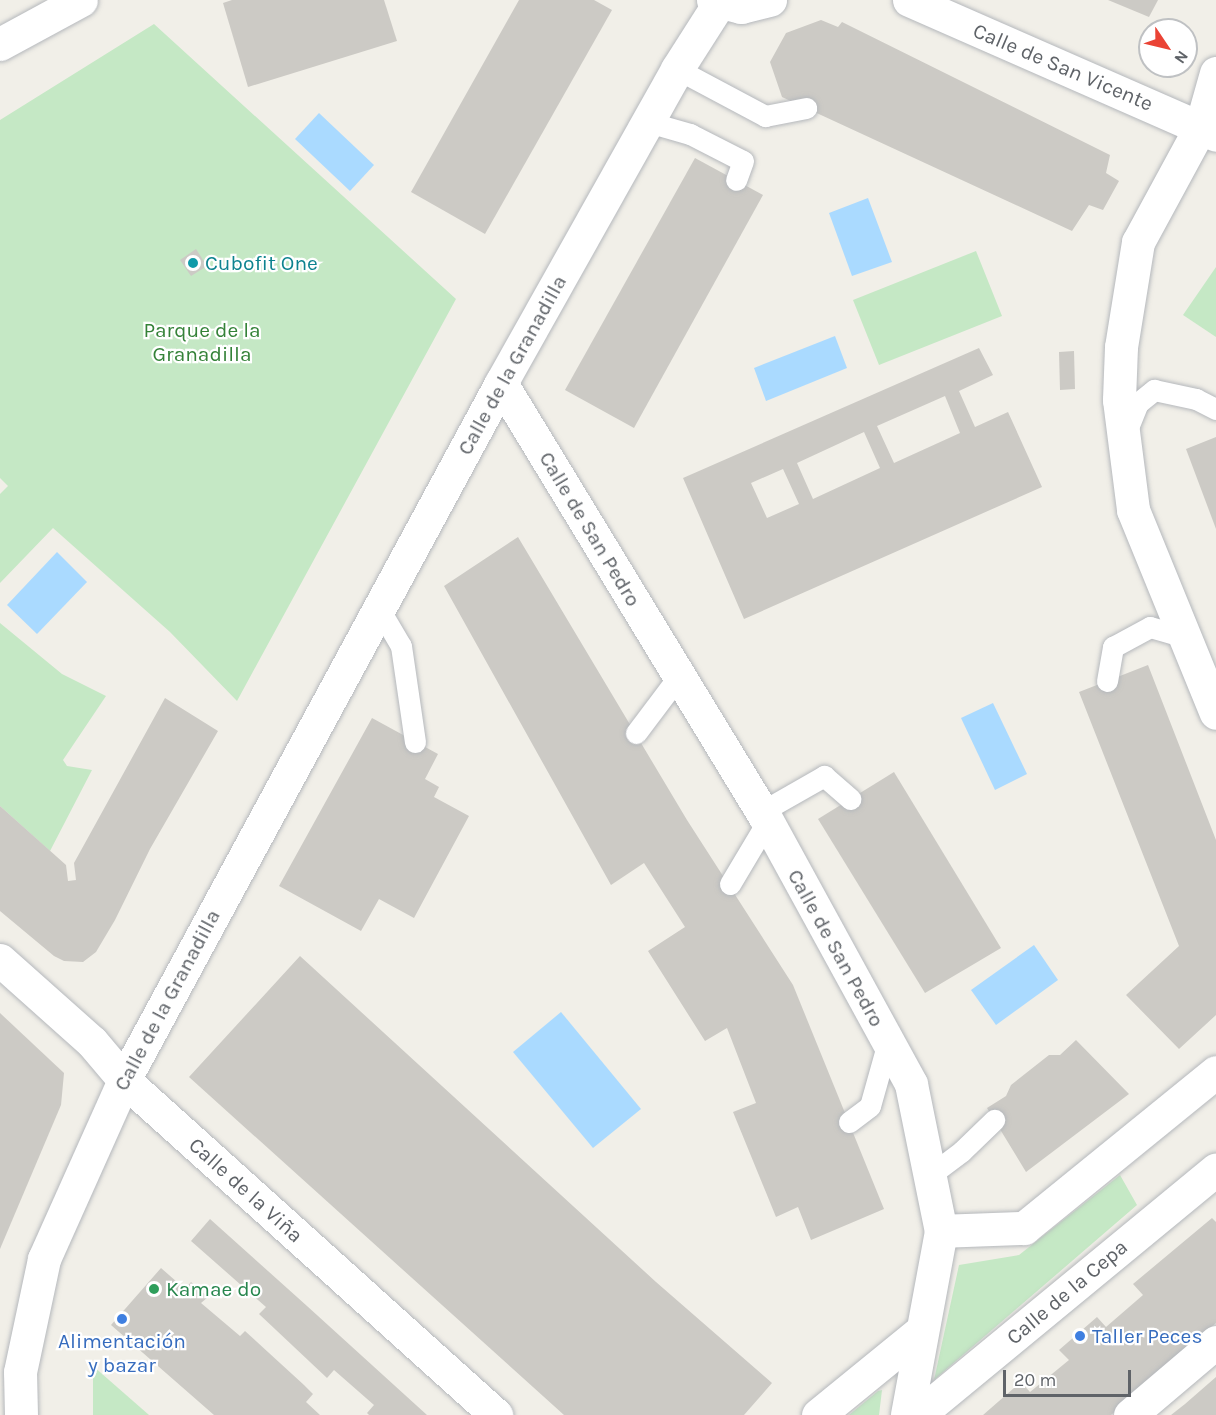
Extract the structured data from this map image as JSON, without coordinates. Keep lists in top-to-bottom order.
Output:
{
  "streets": {
    "street": [
      "Calle de San Vicente",
      "Calle de la Granadilla",
      "Calle de San Pedro",
      "Calle de la Viña",
      "Calle de la Cepa"
    ]
  },
  "crossings": [
    ["Calle de la Granadilla", "Calle de San Pedro"],
    ["Calle de la Granadilla", "Calle de la Viña"]
  ],
  "parks": ["Parque de la Granadilla"],
  "places": [
    "Cubofit One",
    "Kamae do",
    "Alimentación y bazar",
    "Taller Peces"
  ],
  "scale_bar": "20 m",
  "north": "bottom right"
}
